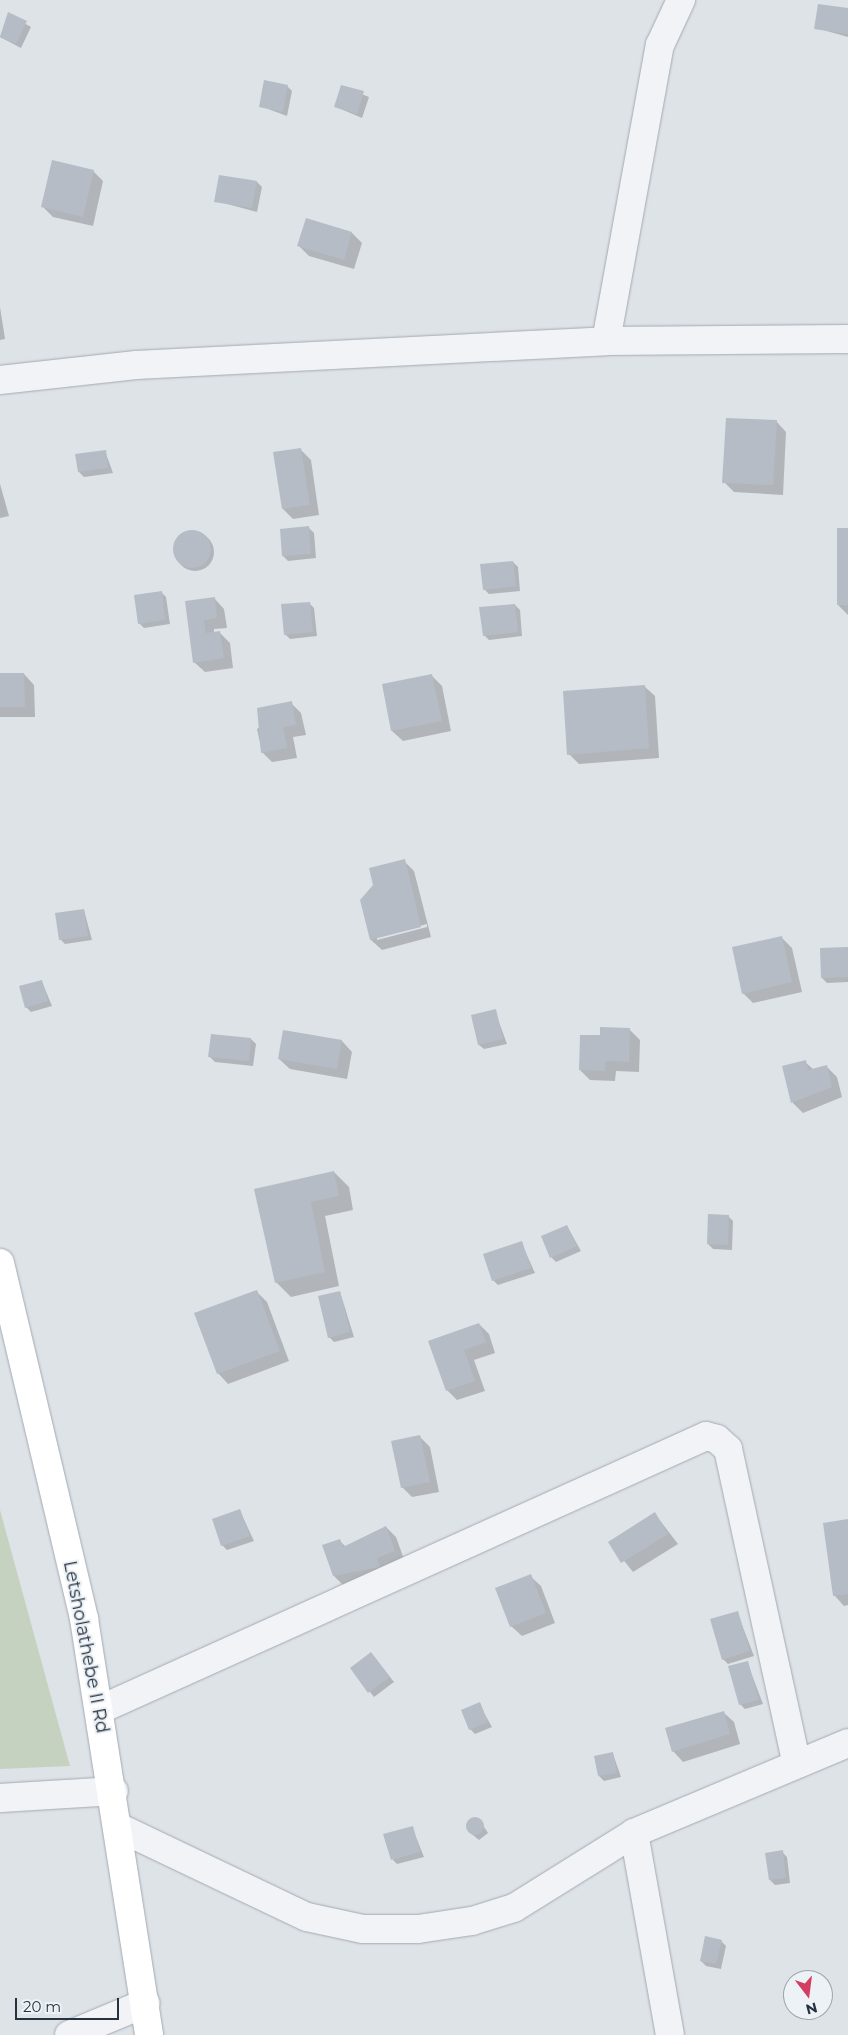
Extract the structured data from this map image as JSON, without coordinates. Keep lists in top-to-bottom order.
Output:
{
  "streets": {
    "street": ["Letsholathebe II Rd"]
  },
  "scale_bar": "20 m",
  "north": "bottom"
}
